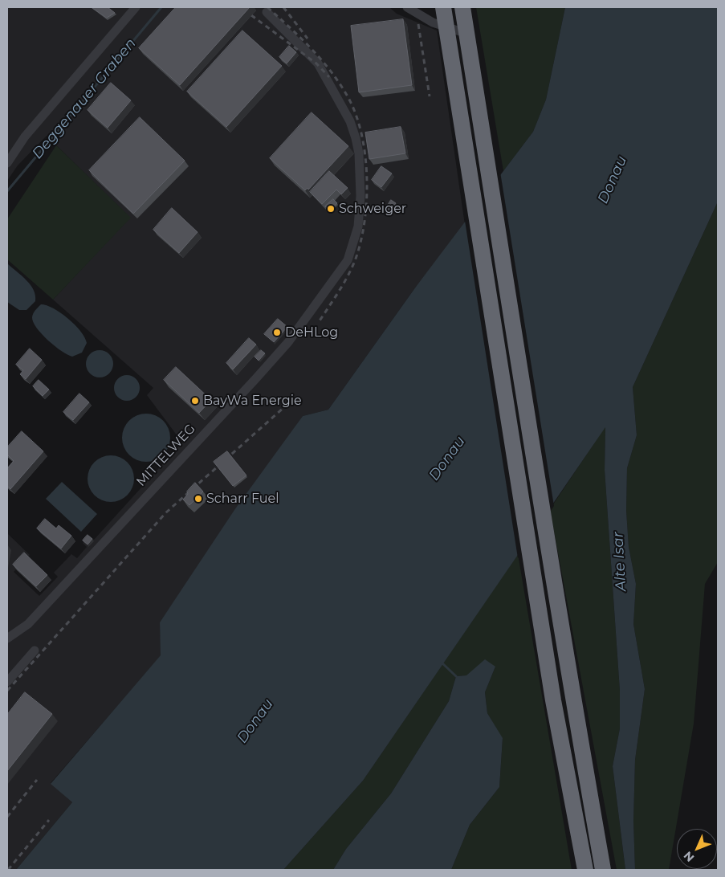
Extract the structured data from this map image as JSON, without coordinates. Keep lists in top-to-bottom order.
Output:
{
  "streets": {
    "street": ["MITTELWEG"]
  },
  "water": ["Deggenauer Graben", "Donau", "Alte Isar"],
  "places": [
    "Schweiger",
    "DeHLog",
    "BayWa Energie",
    "Scharr Fuel"
  ],
  "north": "bottom left"
}
